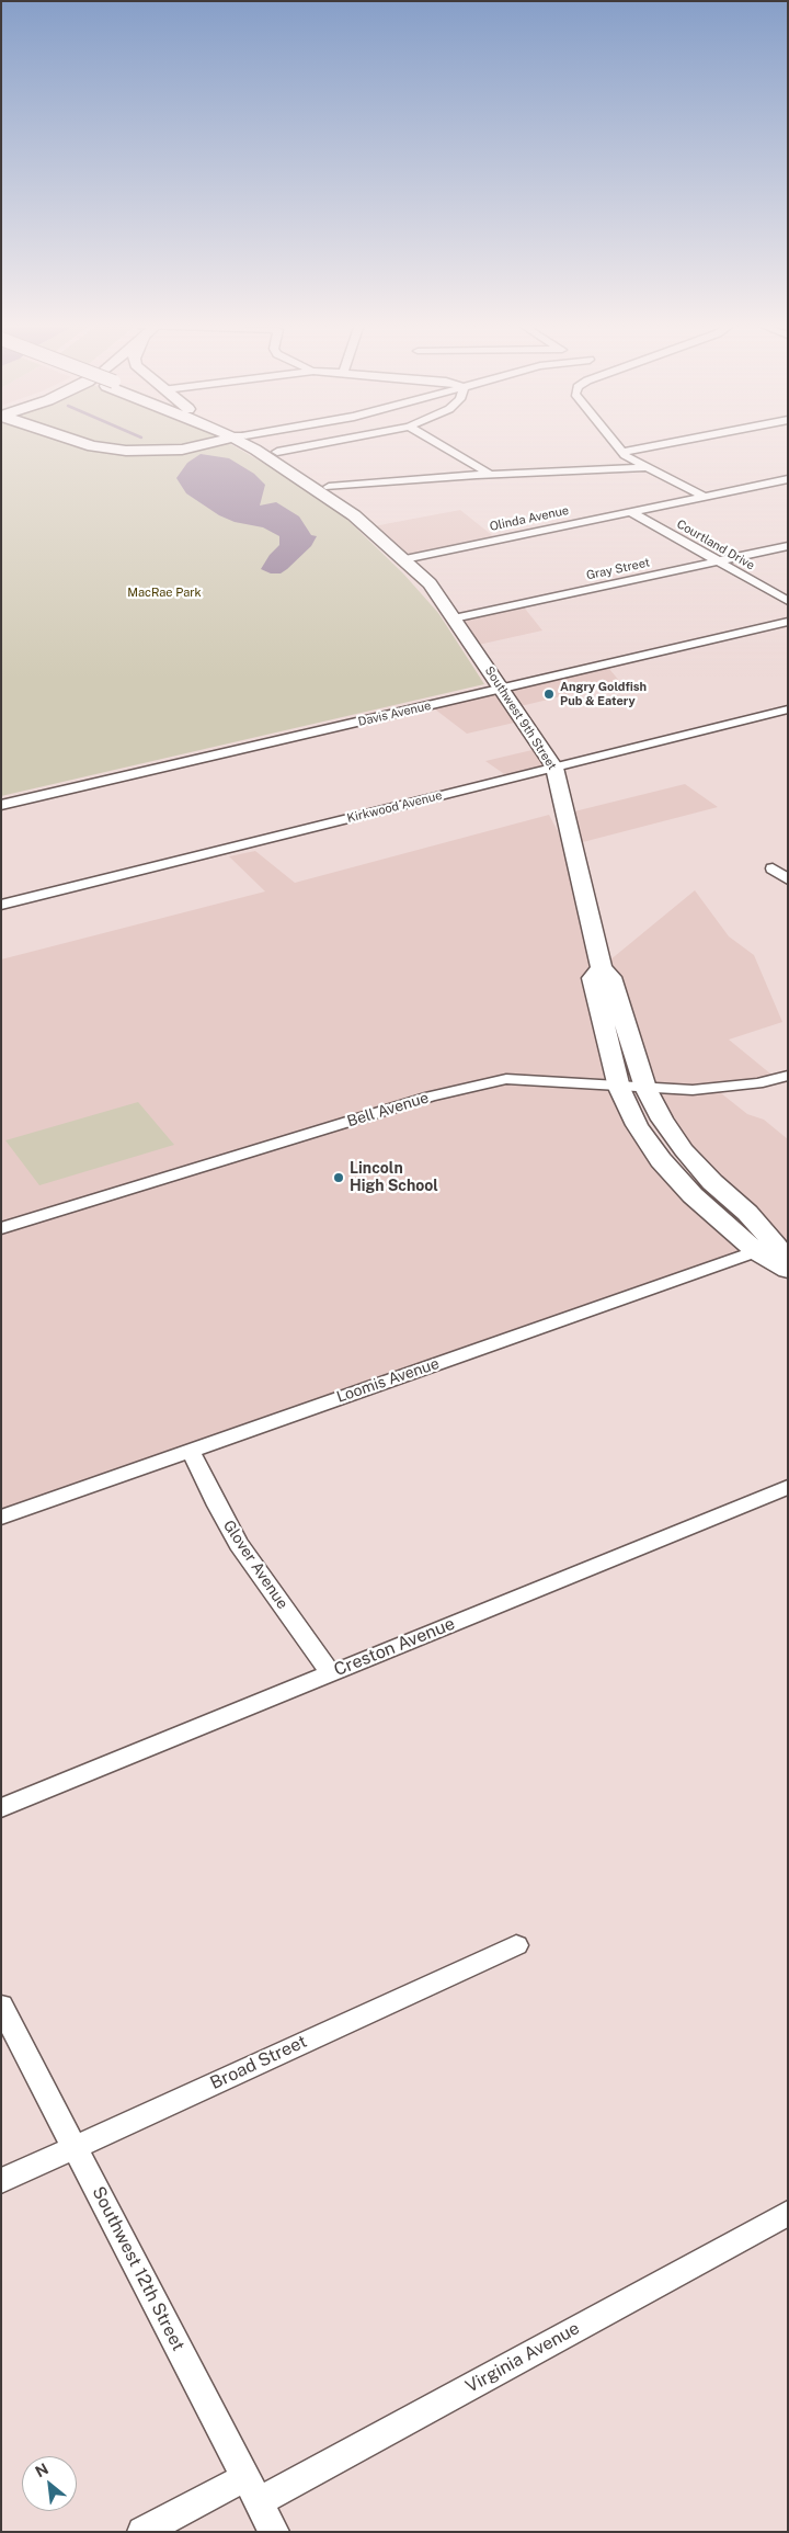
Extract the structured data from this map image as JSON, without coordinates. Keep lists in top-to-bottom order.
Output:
{
  "streets": {
    "main road": ["Southwest 9th Street"],
    "street": [
      "Olinda Avenue",
      "Courtland Drive",
      "Gray Street",
      "Davis Avenue",
      "Kirkwood Avenue",
      "Bell Avenue",
      "Loomis Avenue",
      "Glover Avenue",
      "Creston Avenue",
      "Broad Street",
      "Southwest 12th Street",
      "Virginia Avenue"
    ]
  },
  "crossings": [
    ["Olinda Avenue", "Courtland Drive"],
    ["Olinda Avenue", "Southwest 9th Street"],
    ["Courtland Drive", "Gray Street"],
    ["Gray Street", "Southwest 9th Street"],
    ["Davis Avenue", "Southwest 9th Street"],
    ["Southwest 9th Street", "Kirkwood Avenue"],
    ["Southwest 9th Street", "Bell Avenue"],
    ["Southwest 9th Street", "Loomis Avenue"],
    ["Loomis Avenue", "Glover Avenue"],
    ["Glover Avenue", "Creston Avenue"],
    ["Broad Street", "Southwest 12th Street"],
    ["Southwest 12th Street", "Virginia Avenue"]
  ],
  "parks": ["MacRae Park"],
  "places": ["Angry Goldfish Pub & Eatery", "Lincoln High School"],
  "north": "top left"
}
